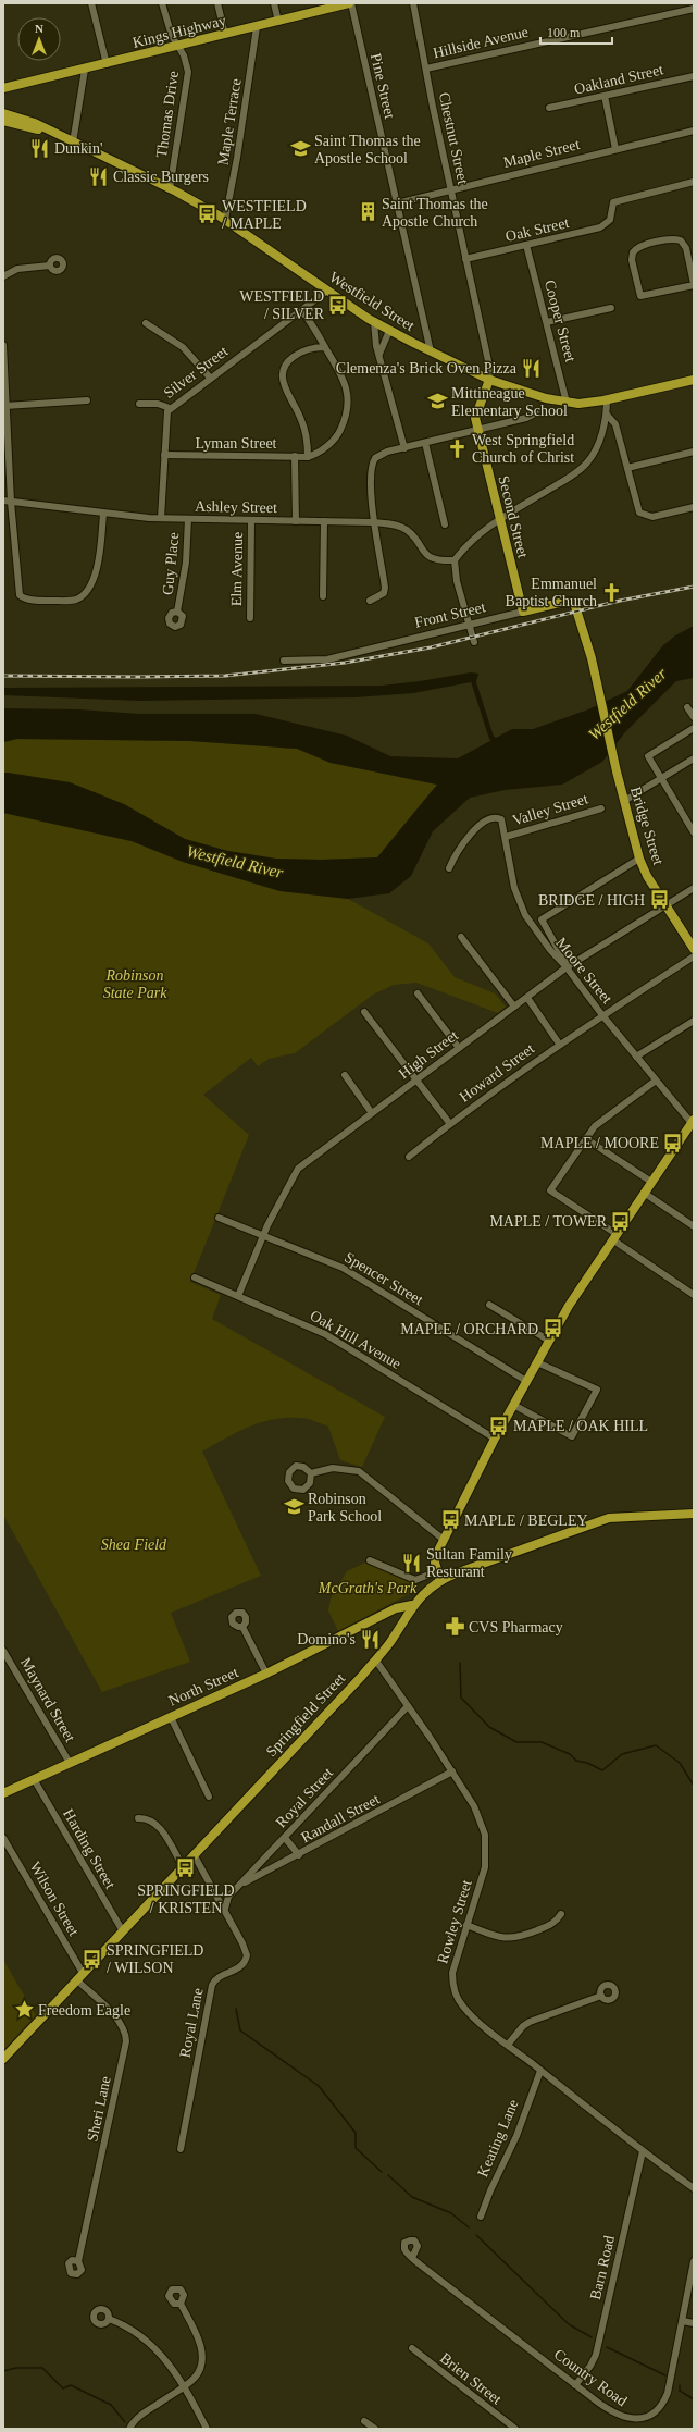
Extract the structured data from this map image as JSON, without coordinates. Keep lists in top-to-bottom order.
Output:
{
  "streets": {
    "main road": [
      "Kings Highway",
      "Westfield Street",
      "Second Street",
      "Front Street",
      "Bridge Street",
      "North Street",
      "Springfield Street"
    ],
    "street": [
      "Hillside Avenue",
      "Oakland Street",
      "Pine Street",
      "Thomas Drive",
      "Maple Terrace",
      "Chestnut Street",
      "Maple Street",
      "Oak Street",
      "Cooper Street",
      "Silver Street",
      "Lyman Street",
      "Ashley Street",
      "Guy Place",
      "Elm Avenue",
      "Valley Street",
      "Moore Street",
      "High Street",
      "Howard Street",
      "Spencer Street",
      "Oak Hill Avenue",
      "Maynard Street",
      "Royal Street",
      "Randall Street",
      "Harding Street",
      "Wilson Street",
      "Rowley Street",
      "Royal Lane",
      "Sheri Lane",
      "Keating Lane",
      "Barn Road",
      "Country Road",
      "Brien Street"
    ]
  },
  "crossings": [
    ["Kings Highway", "Pine Street"],
    ["Kings Highway", "Thomas Drive"],
    ["Kings Highway", "Maple Terrace"],
    ["Hillside Avenue", "Chestnut Street"],
    ["Pine Street", "Maple Street"],
    ["Pine Street", "Westfield Street"],
    ["Thomas Drive", "Westfield Street"],
    ["Maple Terrace", "Westfield Street"],
    ["Chestnut Street", "Maple Street"],
    ["Chestnut Street", "Oak Street"],
    ["Chestnut Street", "Westfield Street"],
    ["Chestnut Street", "Second Street"],
    ["Oak Street", "Cooper Street"],
    ["Westfield Street", "Cooper Street"],
    ["Westfield Street", "Silver Street"],
    ["Westfield Street", "Second Street"],
    ["Silver Street", "Lyman Street"],
    ["Silver Street", "Ashley Street"],
    ["Ashley Street", "Guy Place"],
    ["Ashley Street", "Elm Avenue"],
    ["Second Street", "Front Street"],
    ["Front Street", "Bridge Street"],
    ["Valley Street", "Moore Street"],
    ["Bridge Street", "High Street"],
    ["Moore Street", "High Street"],
    ["Moore Street", "Howard Street"],
    ["High Street", "Spencer Street"],
    ["High Street", "Oak Hill Avenue"],
    ["North Street", "Maynard Street"],
    ["North Street", "Springfield Street"],
    ["North Street", "Harding Street"],
    ["Springfield Street", "Harding Street"],
    ["Springfield Street", "Wilson Street"],
    ["Springfield Street", "Rowley Street"],
    ["Springfield Street", "Royal Lane"],
    ["Springfield Street", "Sheri Lane"],
    ["Royal Street", "Randall Street"],
    ["Royal Street", "Rowley Street"],
    ["Royal Street", "Royal Lane"],
    ["Randall Street", "Rowley Street"],
    ["Wilson Street", "Sheri Lane"],
    ["Rowley Street", "Keating Lane"],
    ["Rowley Street", "Barn Road"],
    ["Barn Road", "Country Road"]
  ],
  "water": ["Westfield River"],
  "parks": ["Robinson State Park", "Shea Field", "McGrath's Park"],
  "places": {
    "restaurant": [
      "Dunkin'",
      "Classic Burgers",
      "Clemenza's Brick Oven Pizza",
      "Sultan Family Resturant",
      "Domino's"
    ],
    "school or university": ["Saint Thomas the Apostle School", "Mittineague Elementary School", "Robinson Park School"],
    "building": ["Saint Thomas the Apostle Church"],
    "bus stop": [
      "WESTFIELD / MAPLE",
      "WESTFIELD / SILVER",
      "BRIDGE / HIGH",
      "MAPLE / MOORE",
      "MAPLE / TOWER",
      "MAPLE / ORCHARD",
      "MAPLE / OAK HILL",
      "MAPLE / BEGLEY",
      "SPRINGFIELD / KRISTEN",
      "SPRINGFIELD / WILSON"
    ],
    "church": ["West Springfield Church of Christ", "Emmanuel Baptist Church"],
    "pharmacy": ["CVS Pharmacy"],
    "place": ["Freedom Eagle"]
  },
  "scale_bar": "100 m",
  "north": "top"
}
